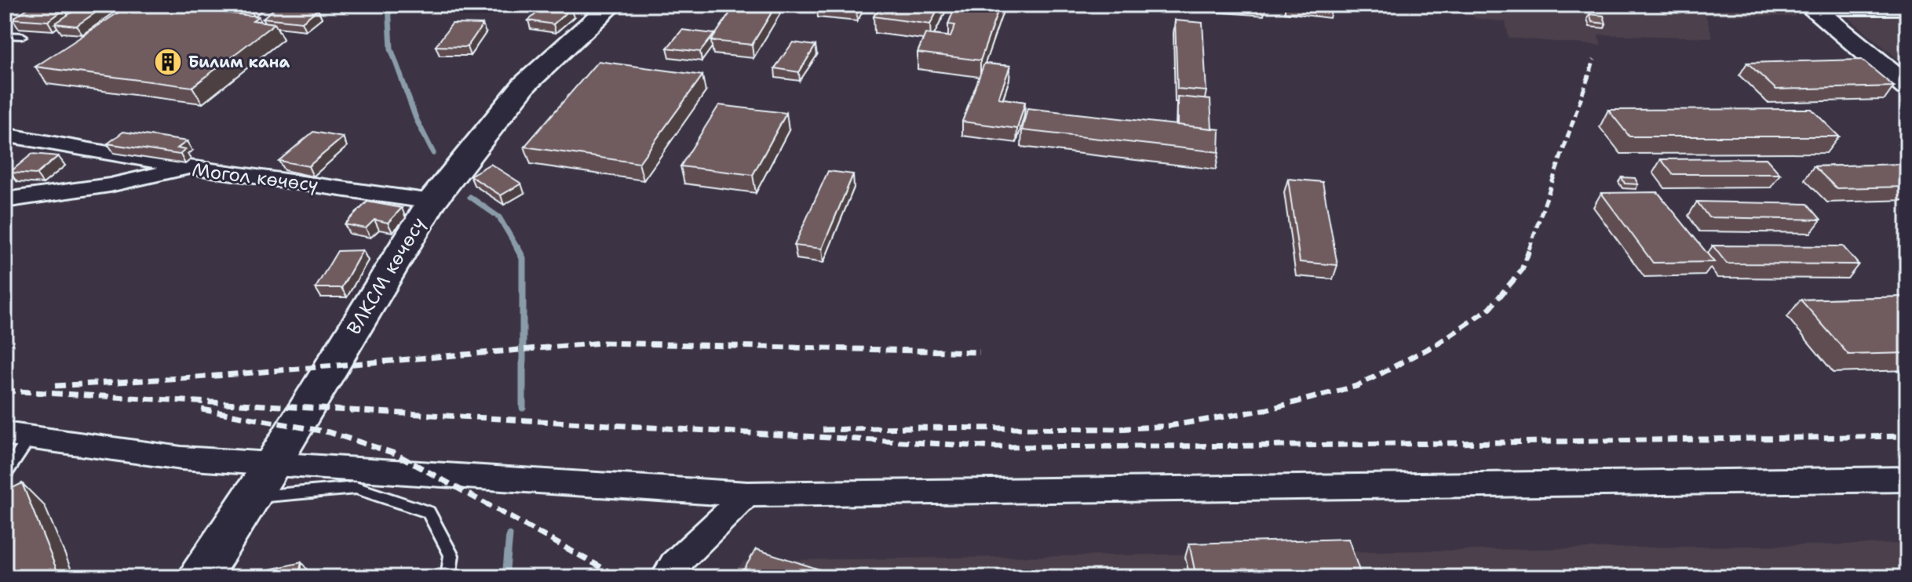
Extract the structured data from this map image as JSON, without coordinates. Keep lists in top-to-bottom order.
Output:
{
  "streets": {
    "street": ["Могол көчөсү", "ВЛКСМ көчөсү"]
  },
  "crossings": [
    ["Могол көчөсү", "ВЛКСМ көчөсү"]
  ],
  "places": {
    "building": ["Билим кана"]
  }
}
